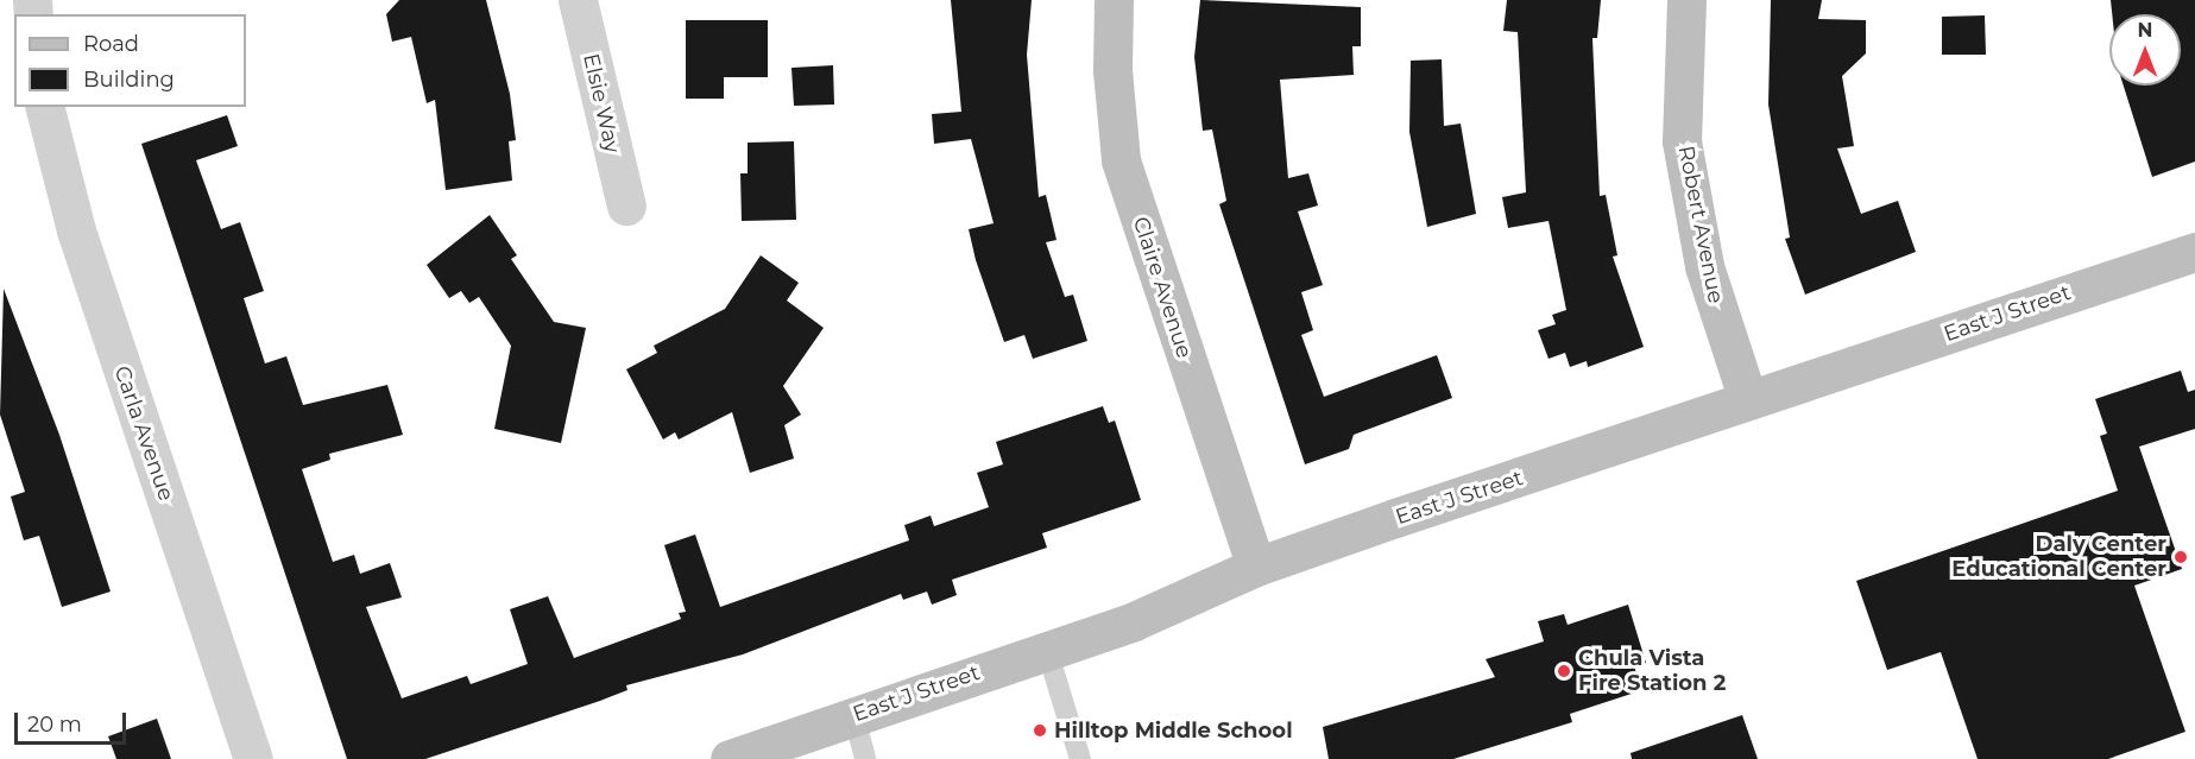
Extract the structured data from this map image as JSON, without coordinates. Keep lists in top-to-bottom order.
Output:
{
  "streets": {
    "street": [
      "Elsie Way",
      "Robert Avenue",
      "Claire Avenue",
      "East J Street",
      "Carla Avenue"
    ]
  },
  "crossings": [
    ["Robert Avenue", "East J Street"],
    ["Claire Avenue", "East J Street"]
  ],
  "places": ["Daly Center Educational Center", "Chula Vista Fire Station 2", "Hilltop Middle School"],
  "legend": ["Road", "Building"],
  "scale_bar": "20 m",
  "north": "top"
}
